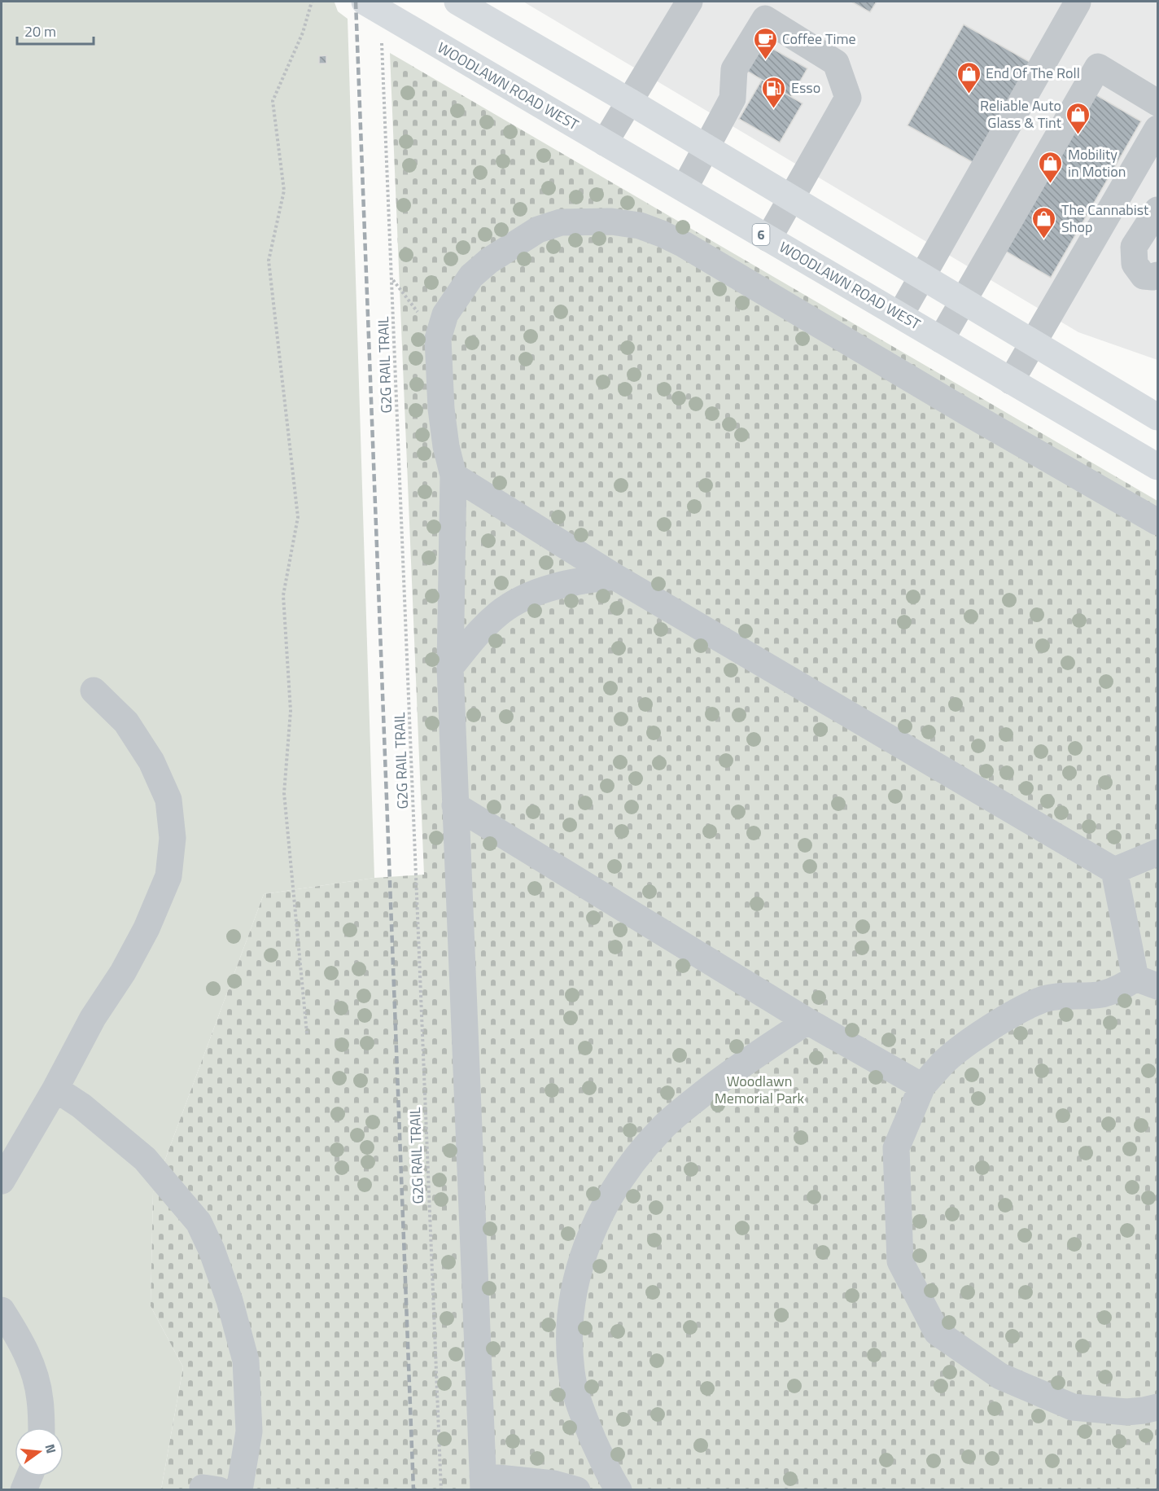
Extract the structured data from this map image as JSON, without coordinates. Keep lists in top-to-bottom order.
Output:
{
  "streets": {
    "main road": ["WOODLAWN ROAD WEST", "6"],
    "path": ["G2G RAIL TRAIL"]
  },
  "parks": ["Woodlawn Memorial Park"],
  "places": {
    "cafe": ["Coffee Time"],
    "shop": [
      "End Of The Roll",
      "Reliable Auto Glass & Tint",
      "Mobility in Motion",
      "The Cannabist Shop"
    ],
    "fuel station": ["Esso"]
  },
  "scale_bar": "20 m",
  "north": "right"
}
